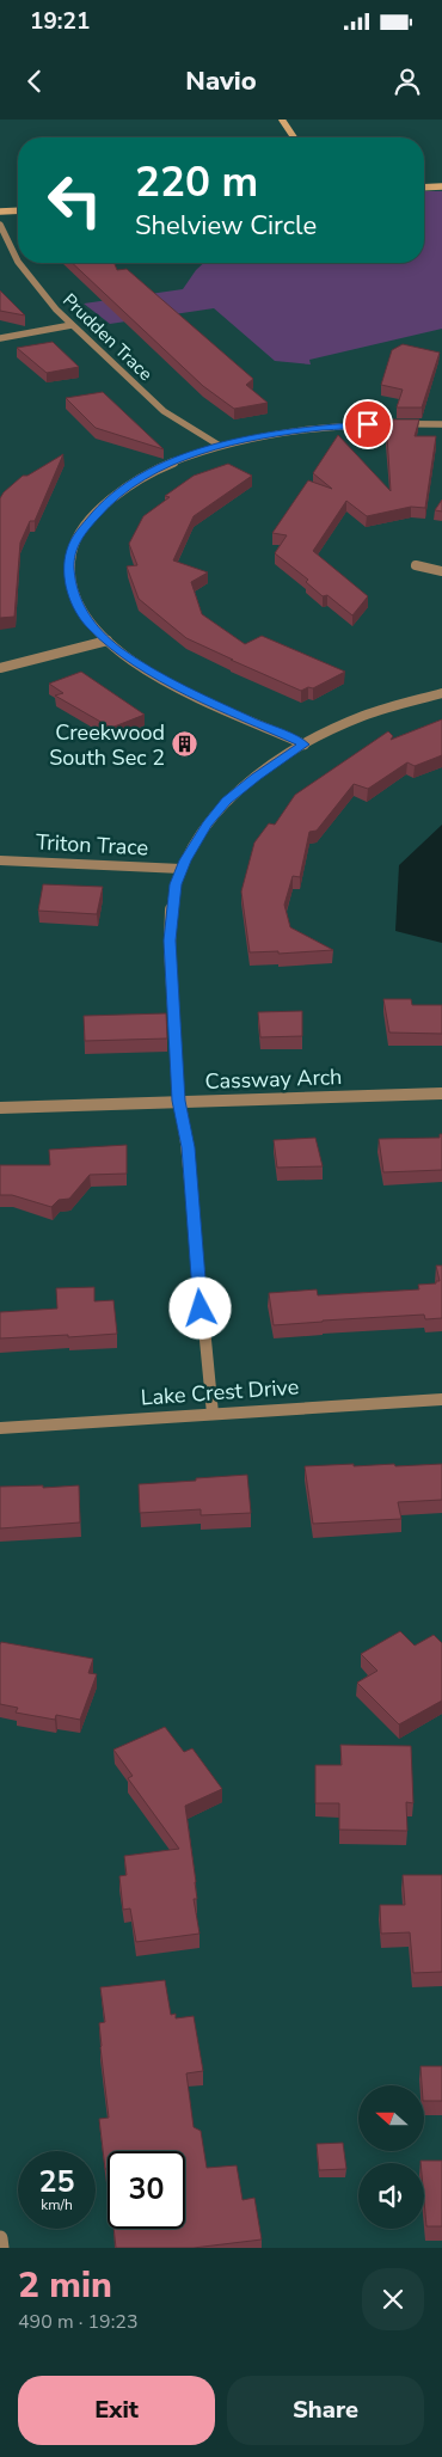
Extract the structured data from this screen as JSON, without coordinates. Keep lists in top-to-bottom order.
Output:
{
  "streets": {
    "street": [
      "Prudden Trace",
      "Triton Trace",
      "Cassway Arch",
      "Lake Crest Drive"
    ]
  },
  "places": {
    "building": ["Creekwood South Sec 2"]
  },
  "north": "left",
  "page": {
    "status": "19:21",
    "header": "Navio",
    "turn": ["220 m", "Shelview Circle"],
    "speed": "25 km/h",
    "limit": "30",
    "heading": ["2 min", "490 m · 19:23"],
    "buttons": ["Exit", "Share"]
  }
}
